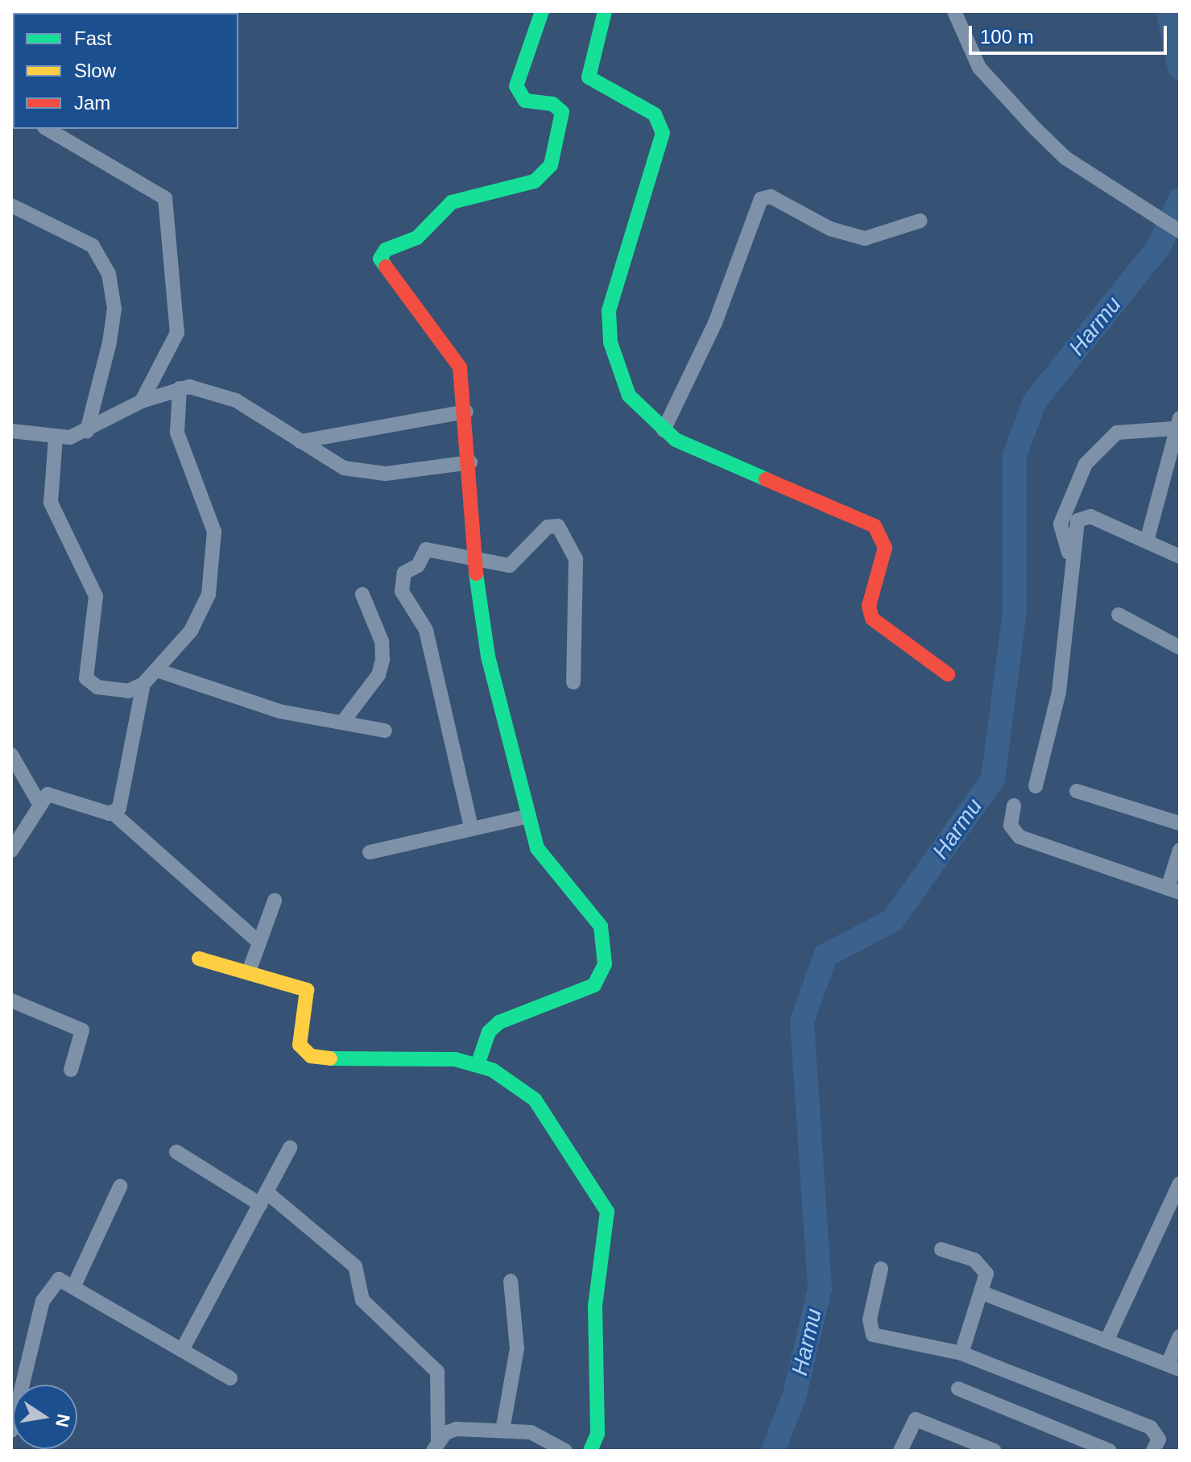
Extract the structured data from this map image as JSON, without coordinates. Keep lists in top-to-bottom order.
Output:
{
  "water": ["Harmu"],
  "legend": ["Fast", "Slow", "Jam"],
  "scale_bar": "100 m",
  "north": "right"
}
